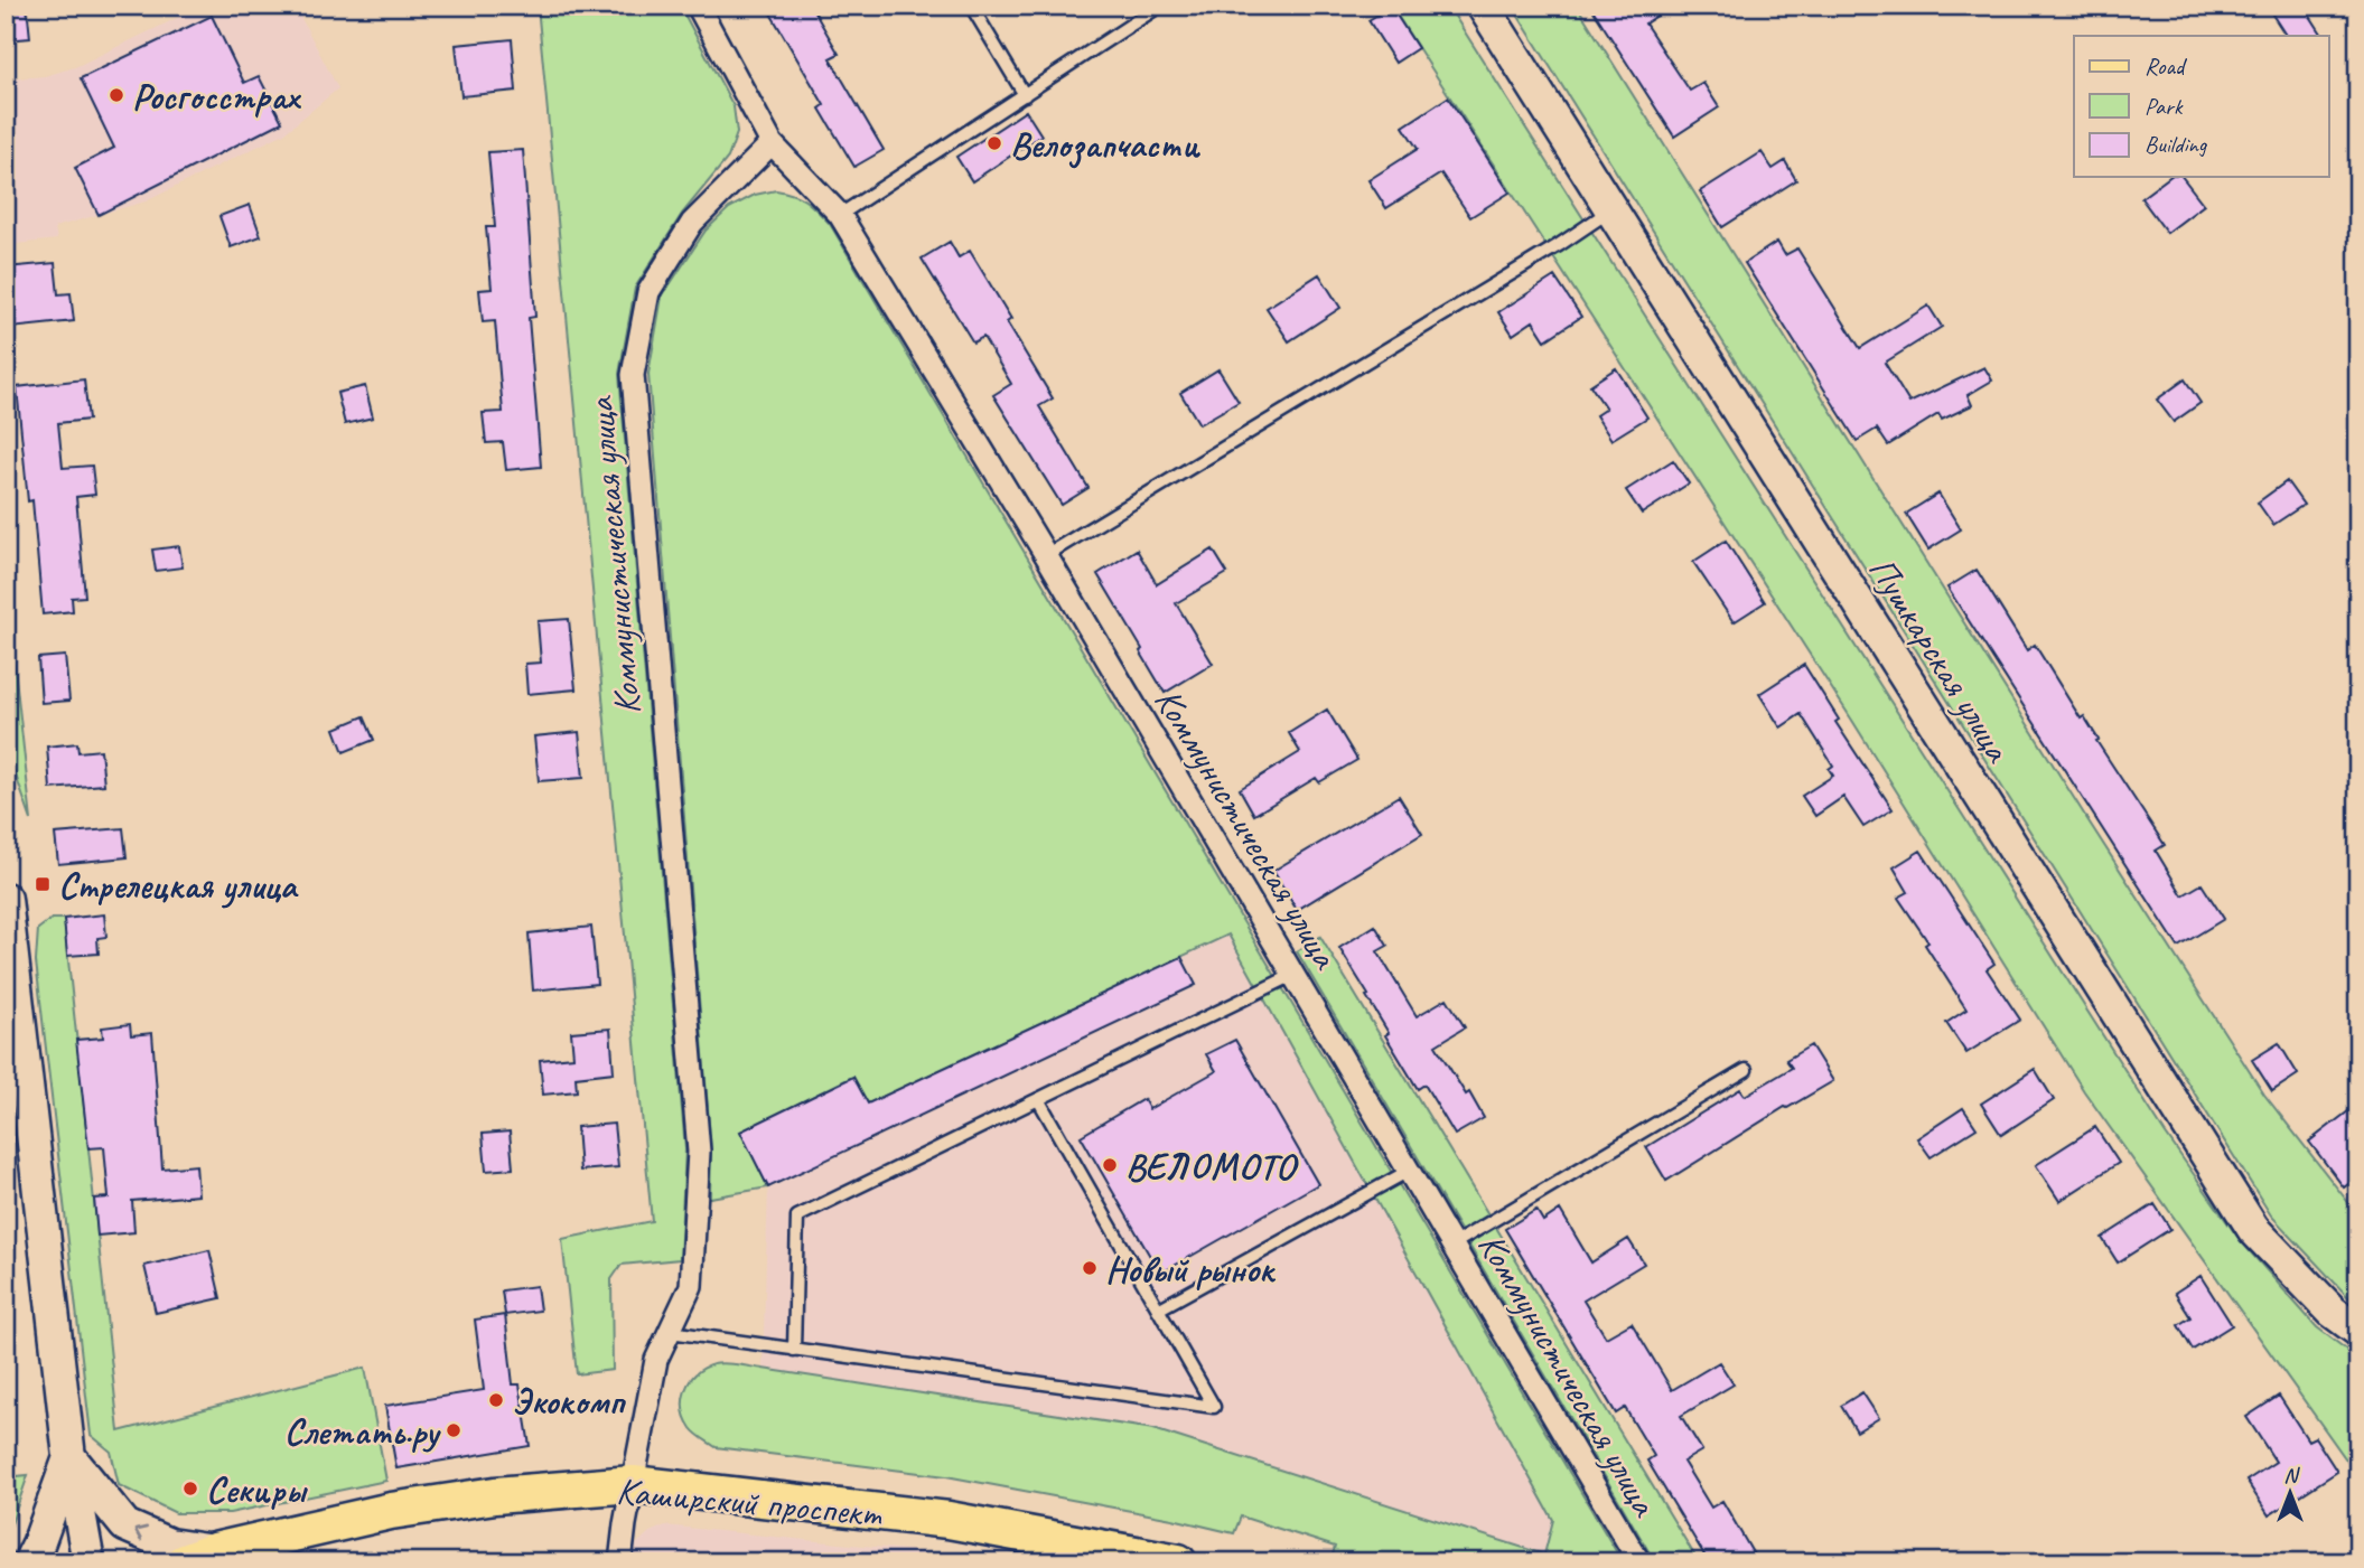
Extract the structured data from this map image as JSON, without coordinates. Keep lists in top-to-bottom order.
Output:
{
  "streets": {
    "main road": ["Пушкарская улица", "Каширский проспект"],
    "street": ["Коммунистическая улица"]
  },
  "crossings": [
    ["Коммунистическая улица", "Каширский проспект"]
  ],
  "places": {
    "other": [
      "Росгосстрах",
      "Велозапчасти",
      "ВЕЛОМОТО",
      "Новый рынок",
      "Экокомп",
      "Слетать.ру",
      "Секиры"
    ],
    "transit": ["Стрелецкая улица"]
  },
  "legend": ["Road", "Park", "Building"],
  "north": "top"
}
